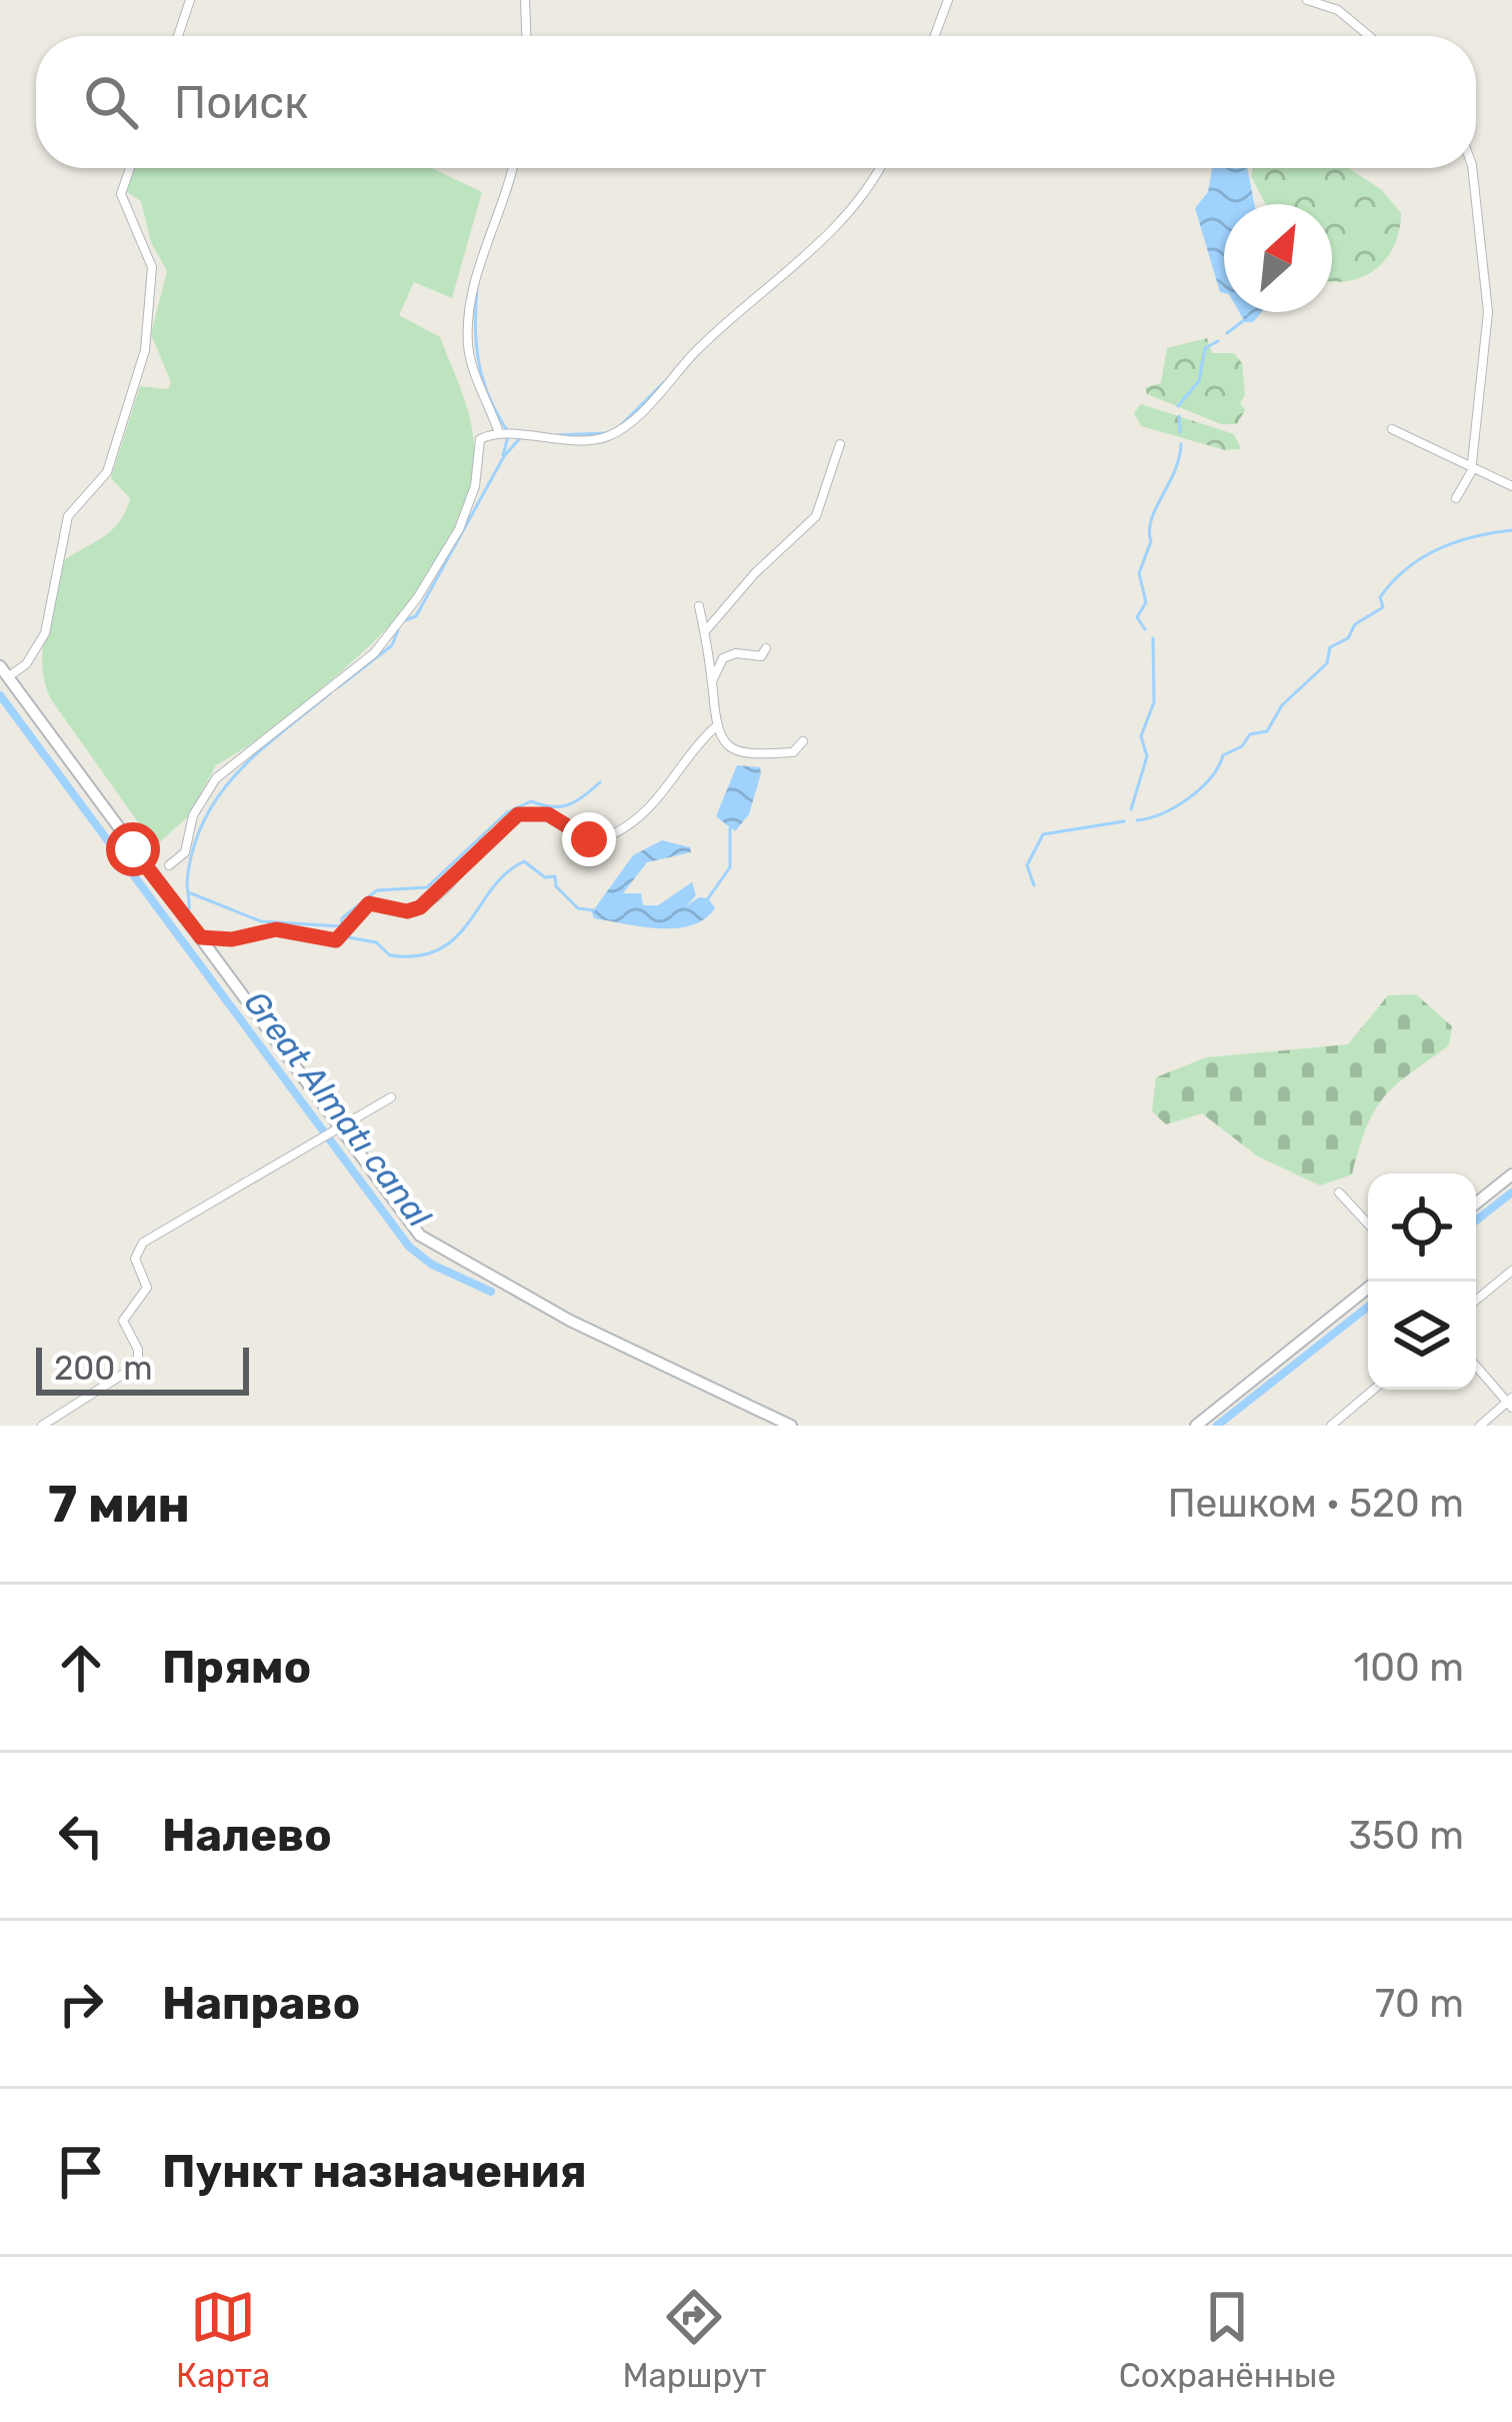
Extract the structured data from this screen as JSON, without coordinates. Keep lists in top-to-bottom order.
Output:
{
  "water": ["Great Almatı canal"],
  "scale_bar": "200 m",
  "north": "top right",
  "page": {
    "search": "Поиск",
    "scale": "200 m",
    "heading": ["7 мин", "Пешком · 520 m"],
    "list": [
      ["Прямо", "100 m"],
      ["Налево", "350 m"],
      ["Направо", "70 m"],
      "Пункт назначения"
    ],
    "nav": ["Карта", "Маршрут", "Сохранённые"]
  }
}
